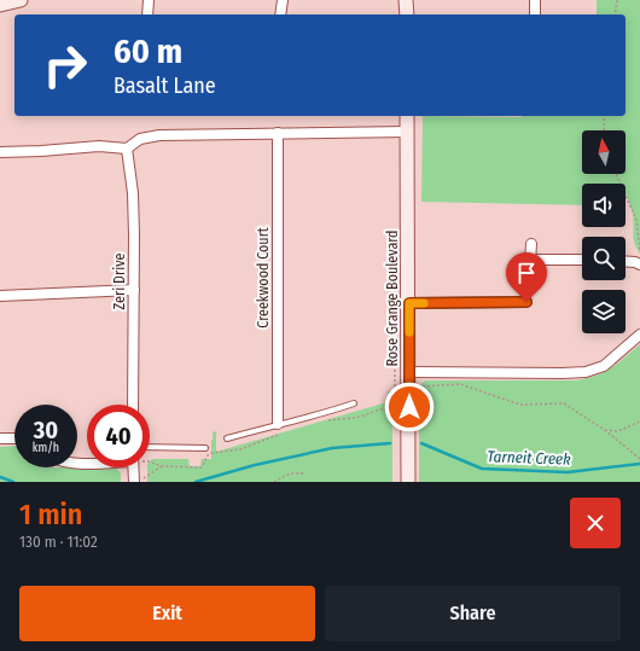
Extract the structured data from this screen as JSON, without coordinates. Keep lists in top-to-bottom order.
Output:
{
  "streets": {
    "street": ["Creekwood Court", "Zeri Drive", "Rose Grange Boulevard"]
  },
  "water": ["Tarneit Creek"],
  "north": "top",
  "page": {
    "turn": ["60 m", "Basalt Lane"],
    "speed": "30 km/h",
    "limit": "40",
    "heading": ["1 min", "130 m · 11:02"],
    "buttons": ["Exit", "Share"]
  }
}
